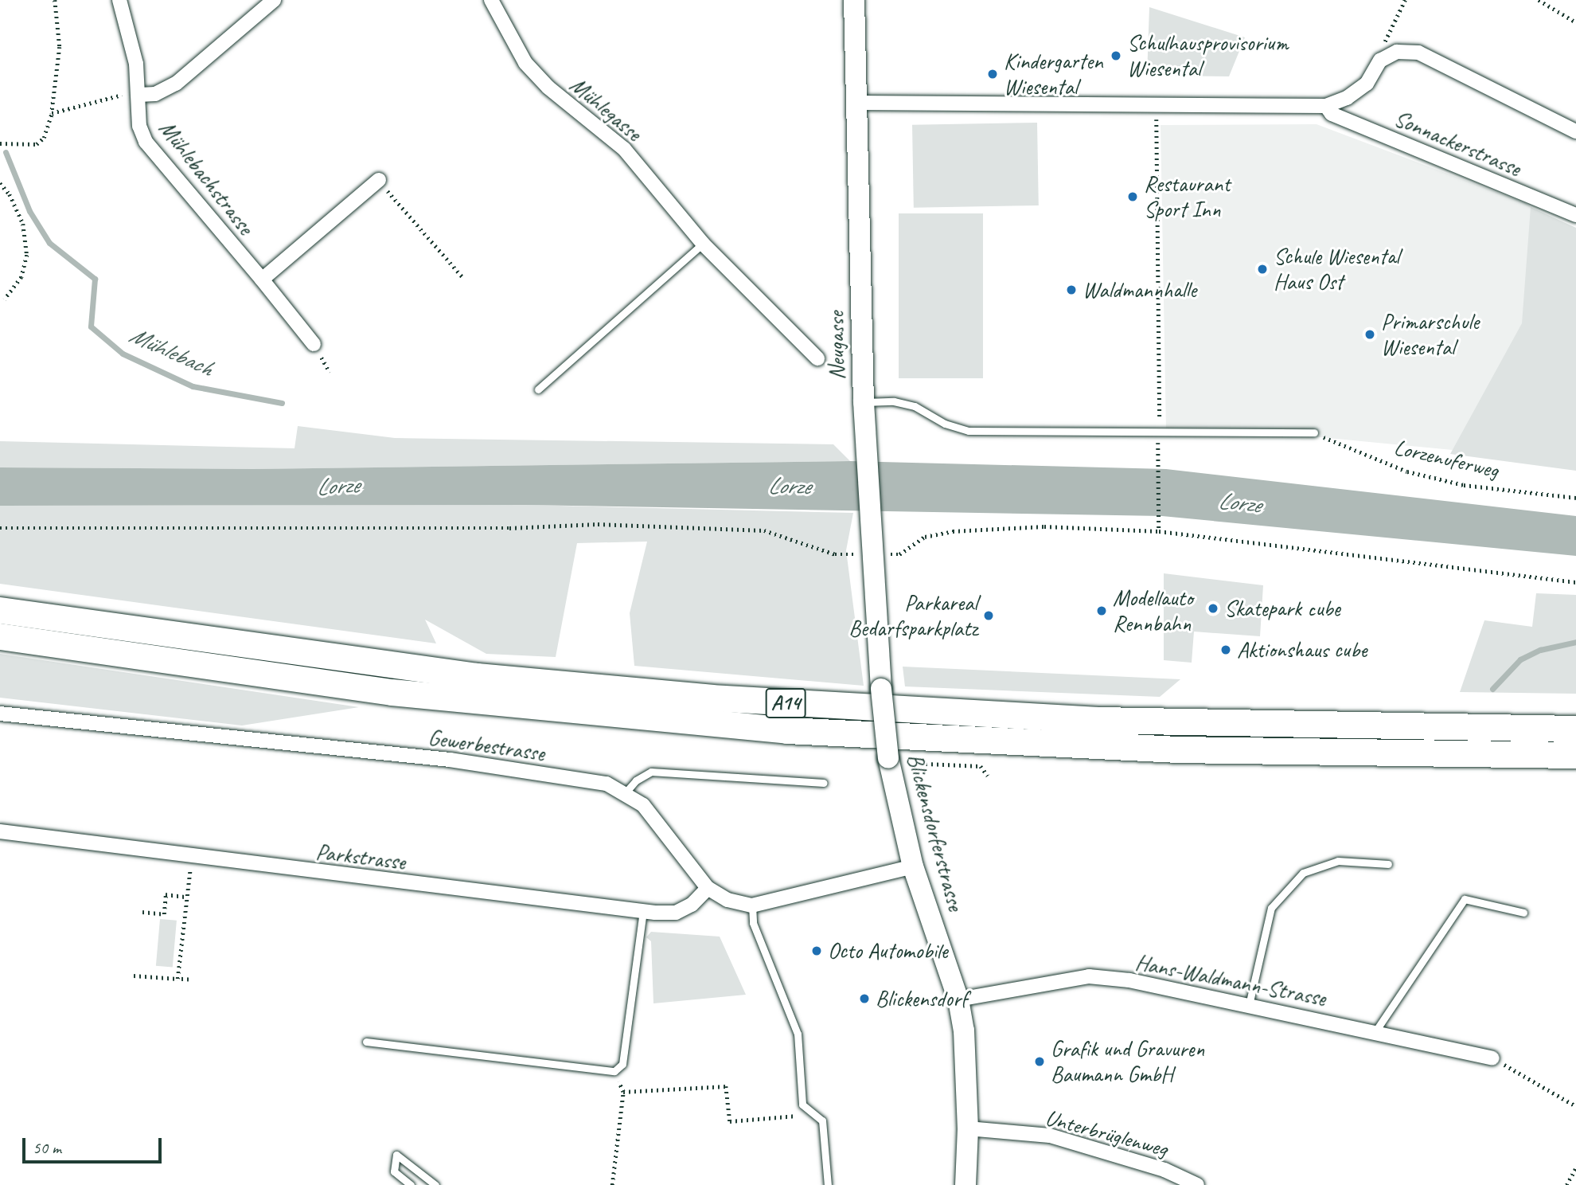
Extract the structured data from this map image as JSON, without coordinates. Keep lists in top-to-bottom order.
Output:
{
  "streets": {
    "highway": ["A14"],
    "street": [
      "Mühlegasse",
      "Sonnackerstrasse",
      "Mühlebachstrasse",
      "Neugasse",
      "Gewerbestrasse",
      "Blickensdorferstrasse",
      "Parkstrasse",
      "Hans-Waldmann-Strasse",
      "Unterbrüglenweg"
    ],
    "path": ["Lorzenuferweg"]
  },
  "crossings": [
    ["Neugasse", "Blickensdorferstrasse"],
    ["Gewerbestrasse", "Blickensdorferstrasse"],
    ["Gewerbestrasse", "Parkstrasse"],
    ["Blickensdorferstrasse", "Hans-Waldmann-Strasse"],
    ["Blickensdorferstrasse", "Unterbrüglenweg"]
  ],
  "water": ["Mühlebach", "Lorze"],
  "places": [
    "Schulhausprovisorium Wiesental",
    "Kindergarten Wiesental",
    "Restaurant Sport Inn",
    "Schule Wiesental Haus Ost",
    "Waldmannhalle",
    "Primarschule Wiesental",
    "Skatepark cube",
    "Modellauto Rennbahn",
    "Parkareal Bedarfsparkplatz",
    "Aktionshaus cube",
    "Octo Automobile",
    "Blickensdorf",
    "Grafik und Gravuren Baumann GmbH"
  ],
  "scale_bar": "50 m"
}
